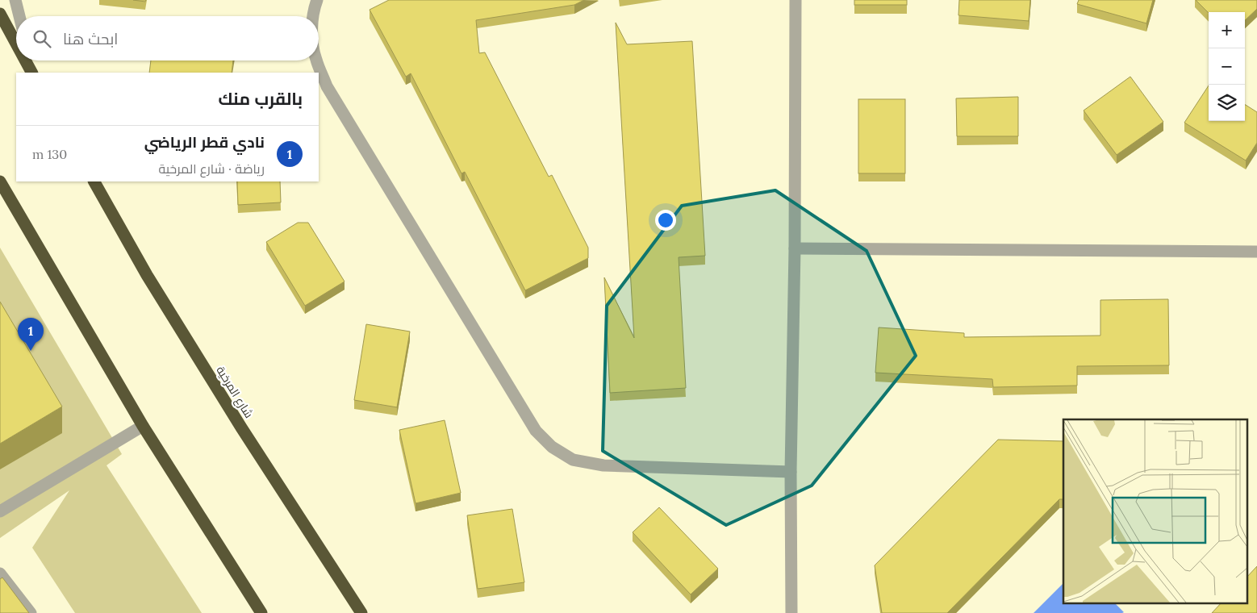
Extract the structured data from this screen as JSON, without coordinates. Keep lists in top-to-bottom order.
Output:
{
  "streets": {
    "highway": ["شارع المرخية"]
  },
  "page": {
    "map_buttons": ["+", "−"],
    "search": "ابحث هنا",
    "heading": "بالقرب منك",
    "list": [
      {
        "mark": "1",
        "name": "نادي قطر الرياضي",
        "note": "رياضة · شارع المرخية",
        "value": "130 m"
      }
    ],
    "pins": "1"
  }
}
